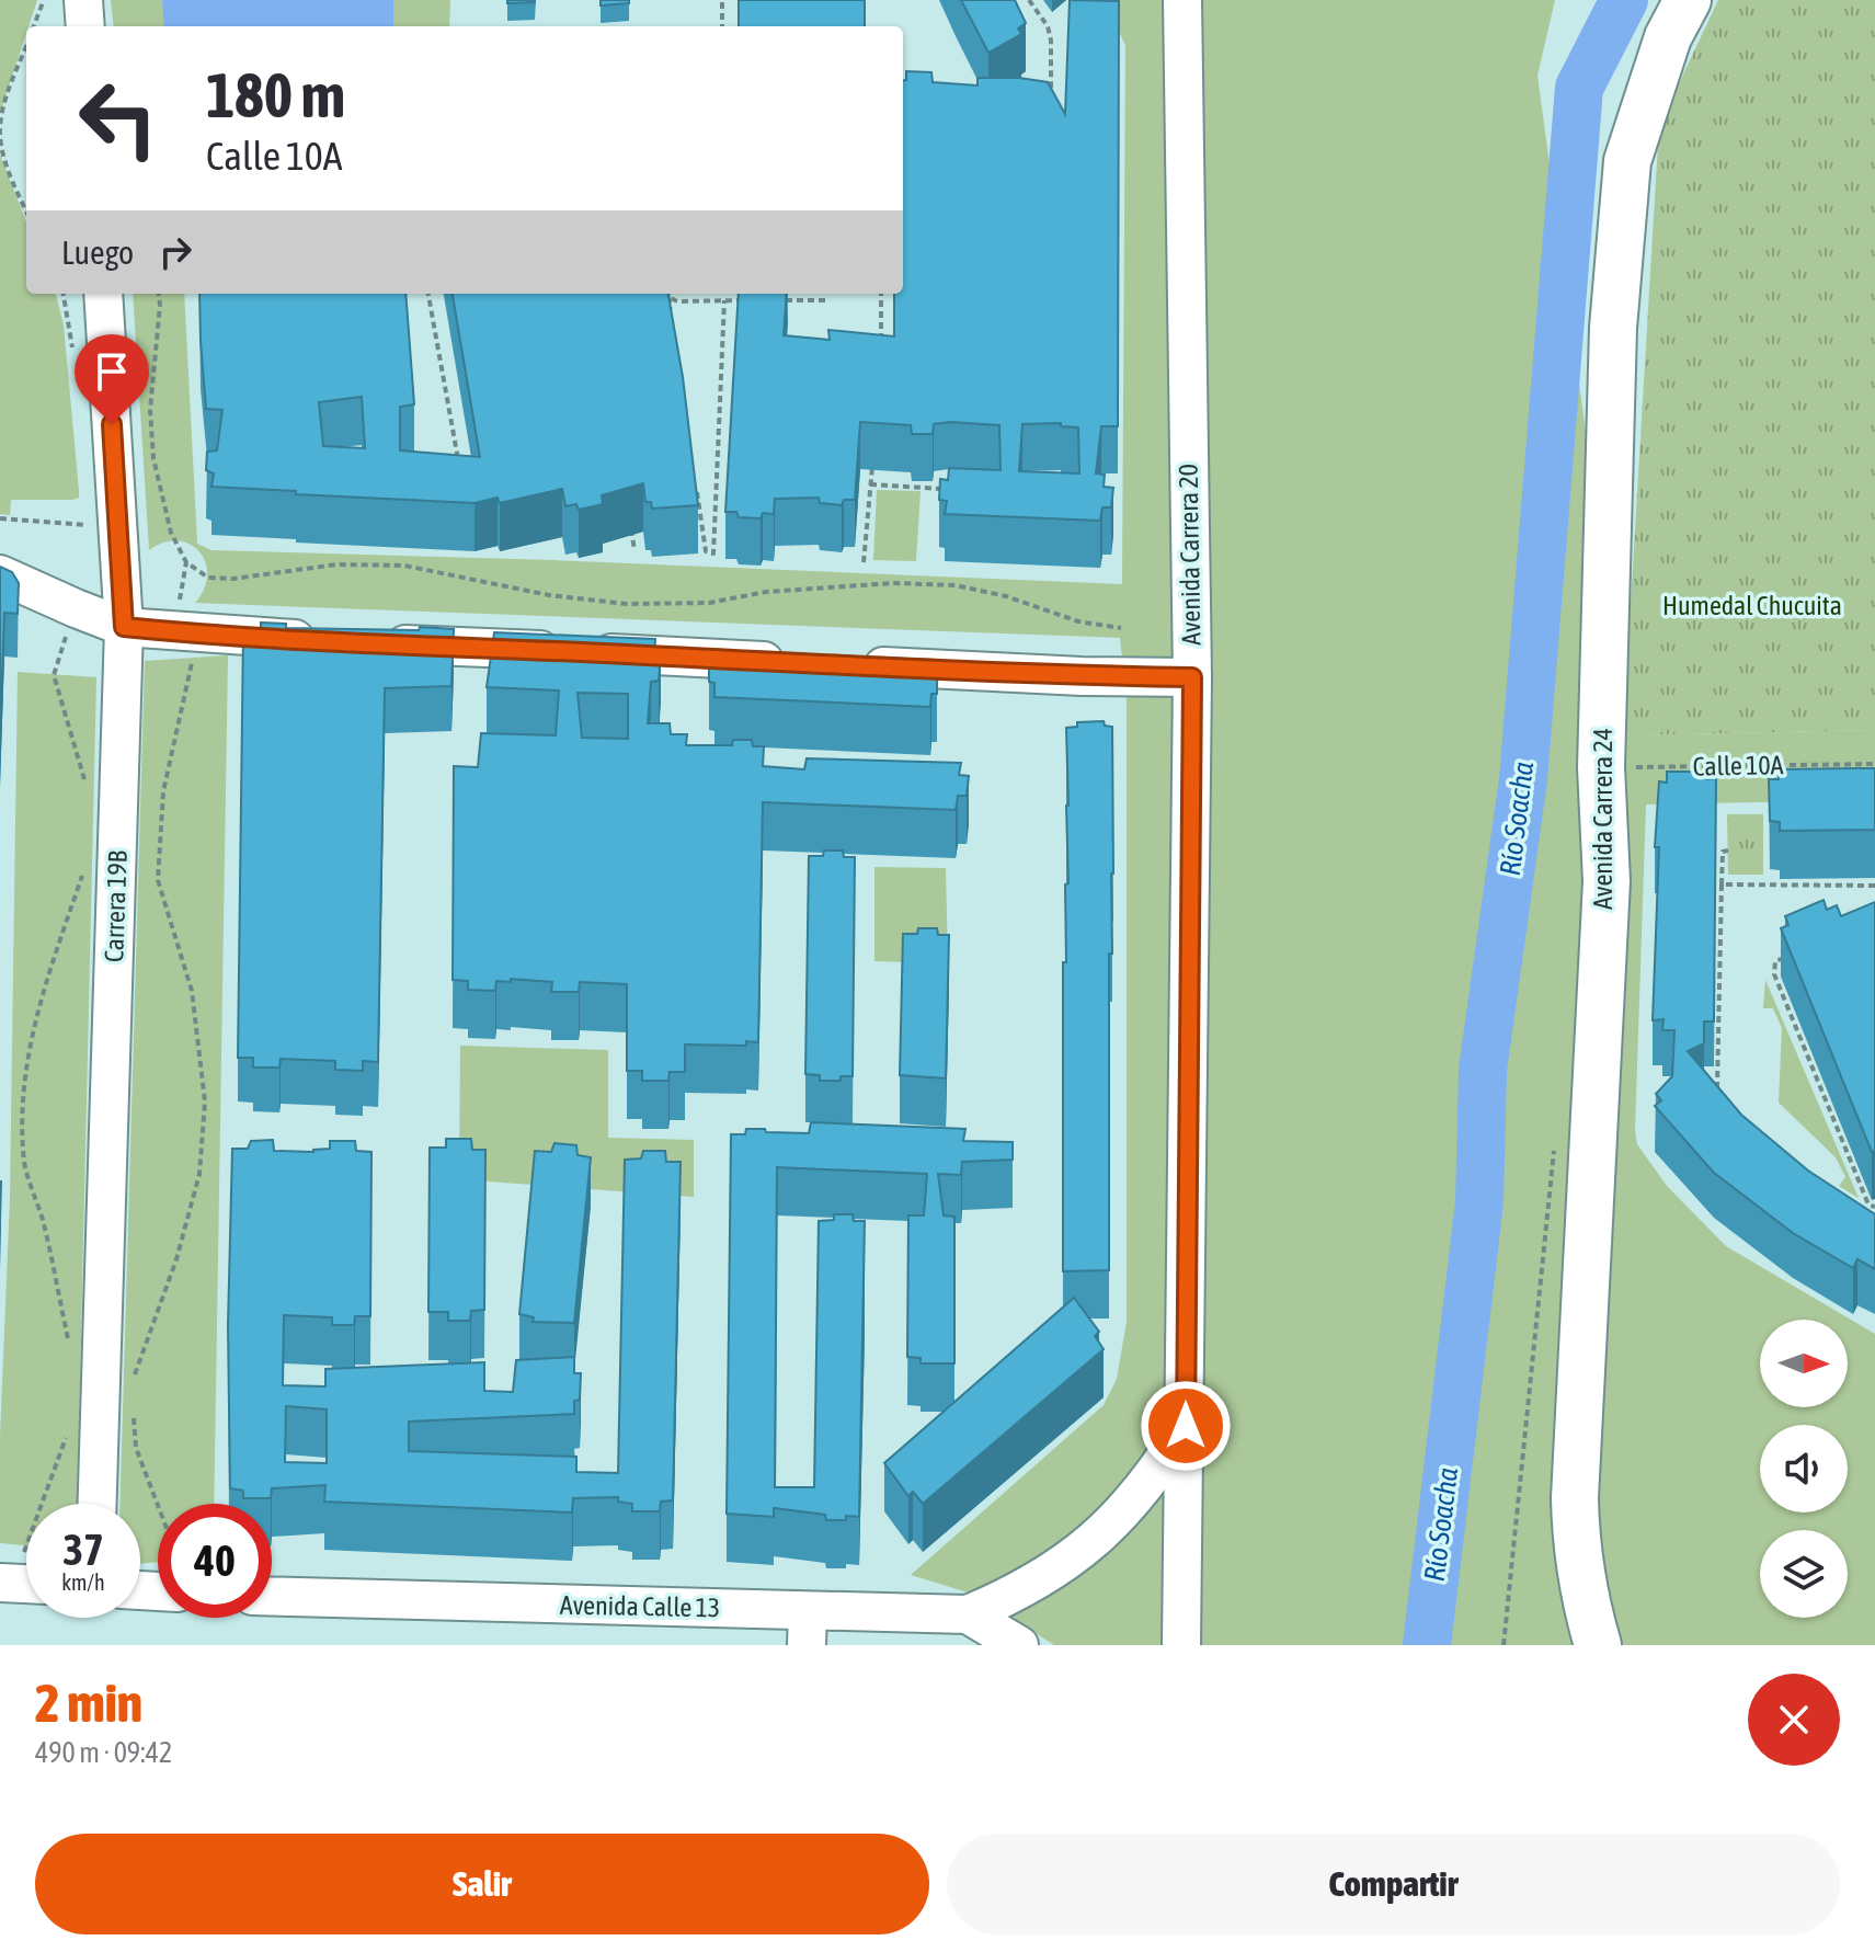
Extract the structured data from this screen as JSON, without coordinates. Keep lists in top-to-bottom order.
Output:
{
  "streets": {
    "main road": ["Avenida Carrera 24"],
    "street": ["Avenida Carrera 20", "Carrera 19B", "Avenida Calle 13"],
    "path": ["Calle 10A"]
  },
  "crossings": [
    ["Calle 10A", "Avenida Carrera 24"]
  ],
  "water": ["Río Soacha"],
  "parks": ["Humedal Chucuita"],
  "north": "right",
  "page": {
    "turn": ["180 m", "Calle 10A"],
    "then": "Luego",
    "speed": "37 km/h",
    "limit": "40",
    "heading": ["2 min", "490 m · 09:42"],
    "buttons": ["Salir", "Compartir"]
  }
}
